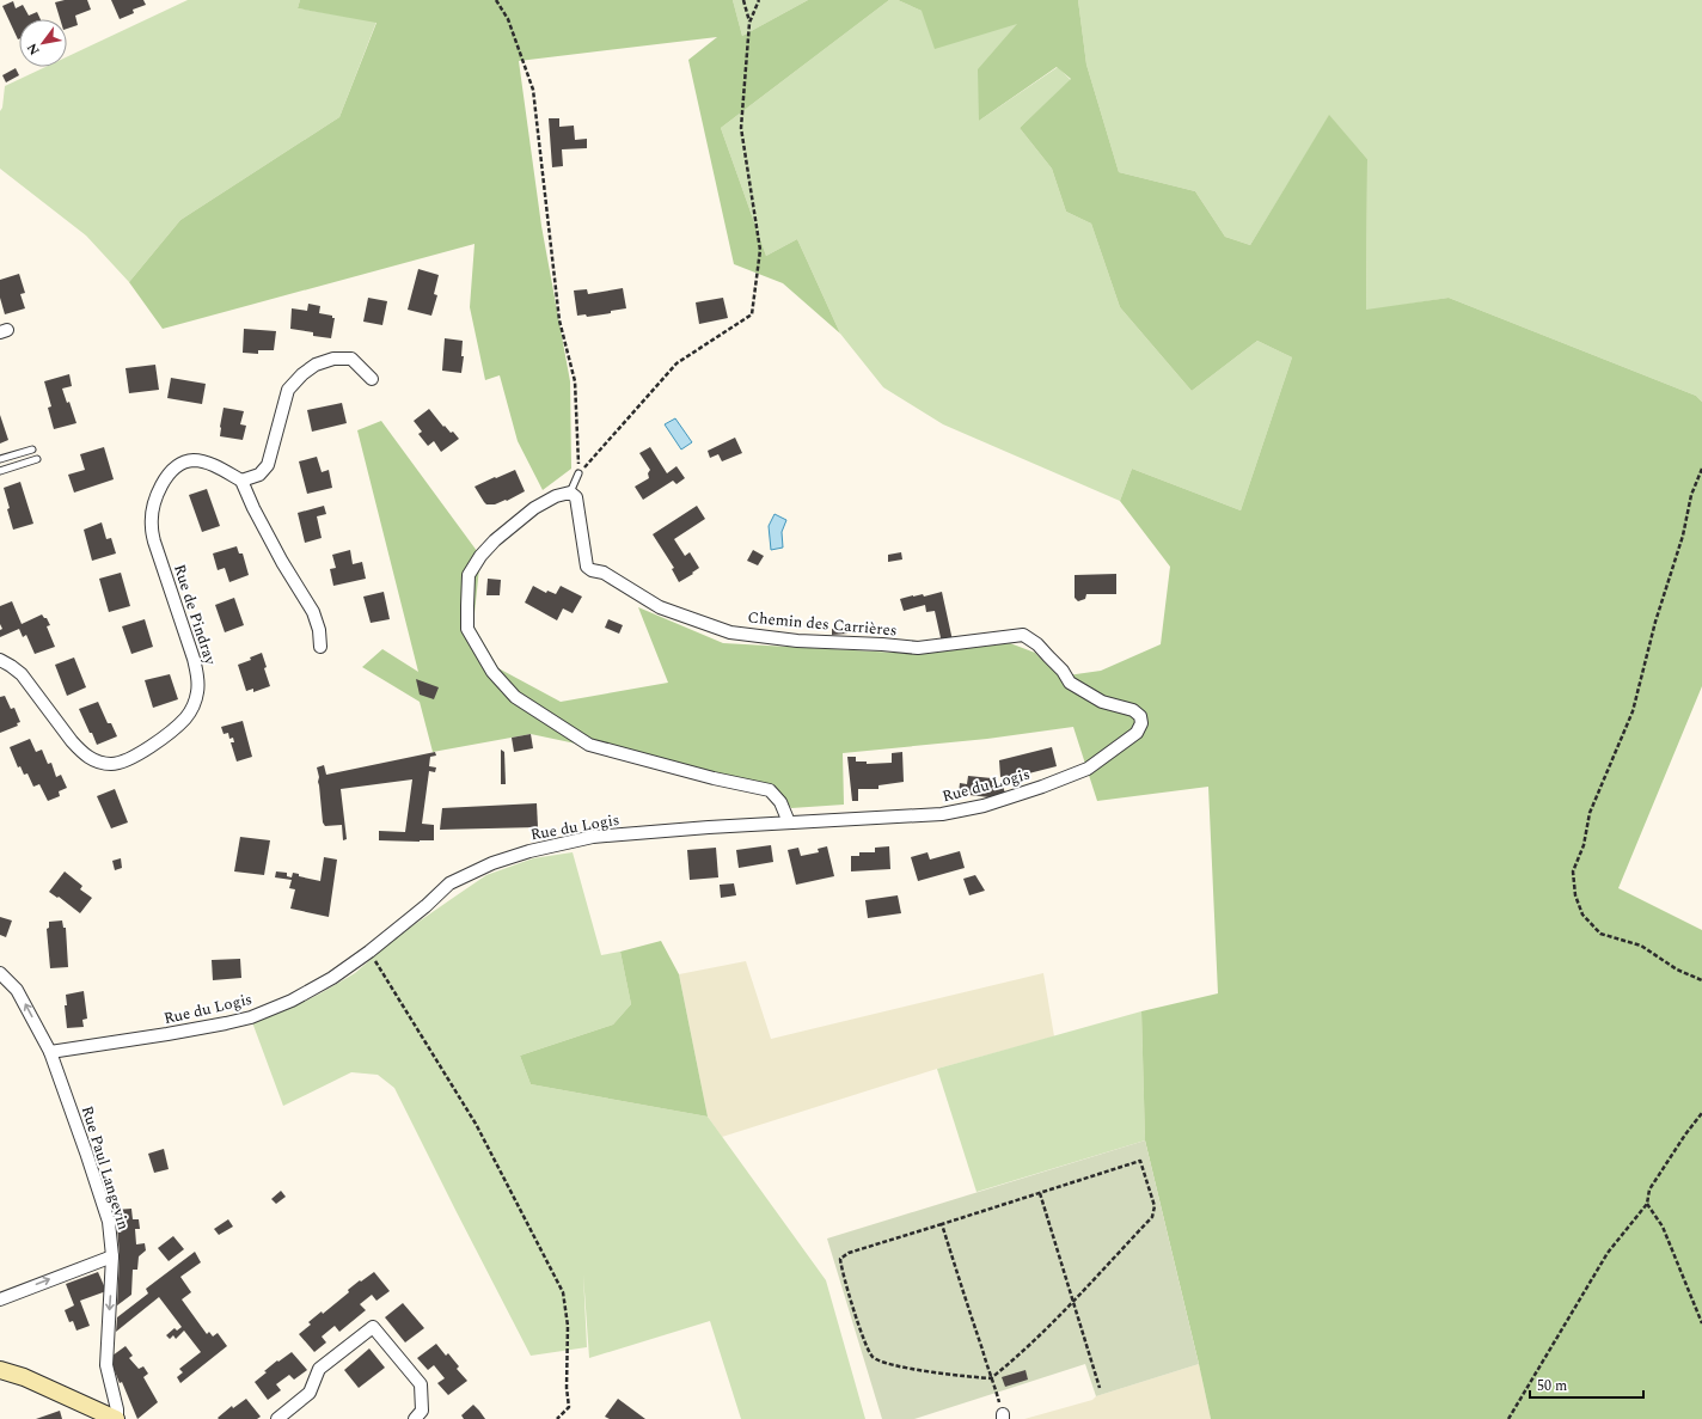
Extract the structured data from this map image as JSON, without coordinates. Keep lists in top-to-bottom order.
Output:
{
  "streets": {
    "street": [
      "Rue de Pindray",
      "Chemin des Carrières",
      "Rue du Logis",
      "Rue Paul Langevin"
    ]
  },
  "crossings": [
    ["Chemin des Carrières", "Rue du Logis"],
    ["Rue du Logis", "Rue Paul Langevin"]
  ],
  "scale_bar": "50 m",
  "north": "bottom left"
}
